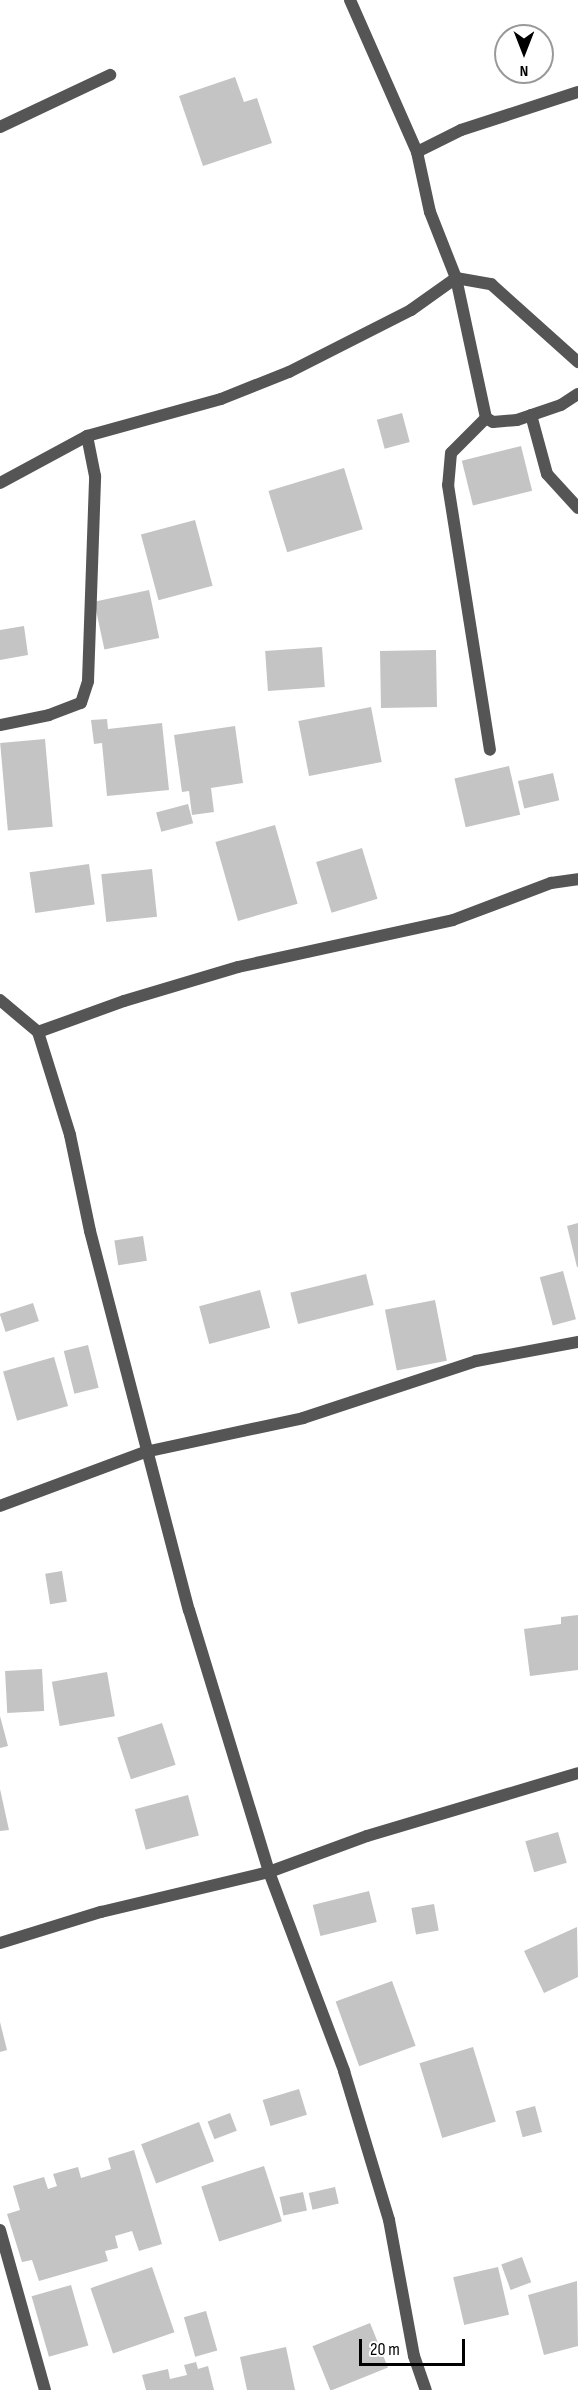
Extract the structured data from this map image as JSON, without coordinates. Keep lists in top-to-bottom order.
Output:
{
  "scale_bar": "20 m",
  "north": "bottom"
}
